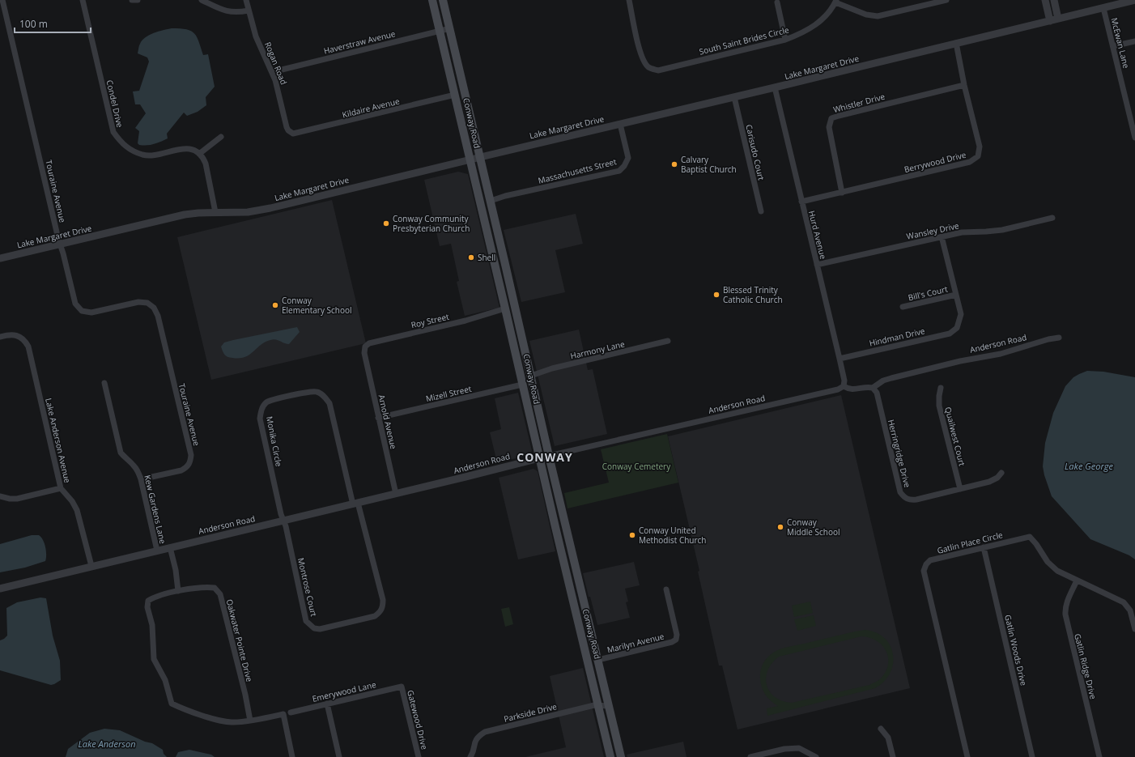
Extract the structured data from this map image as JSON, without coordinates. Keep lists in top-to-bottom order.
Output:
{
  "streets": {
    "main road": ["Conway Road"],
    "street": [
      "South Saint Brides Circle",
      "Haverstraw Avenue",
      "McEwan Lane",
      "Rogan Road",
      "Lake Margaret Drive",
      "Whistler Drive",
      "Condel Drive",
      "Kildaire Avenue",
      "Carisudo Court",
      "Berrywood Drive",
      "Massachusetts Street",
      "Touraine Avenue",
      "Wansley Drive",
      "Hurd Avenue",
      "Bill's Court",
      "Roy Street",
      "Hindman Drive",
      "Anderson Road",
      "Harmony Lane",
      "Mizell Street",
      "Arnold Avenue",
      "Quailwest Court",
      "Lake Anderson Avenue",
      "Monika Circle",
      "Herringridge Drive",
      "Kew Gardens Lane",
      "Gatlin Place Circle",
      "Montrose Court",
      "Oakwater Pointe Drive",
      "Marilyn Avenue",
      "Gatlin Woods Drive",
      "Gatlin Ridge Drive",
      "Emerywood Lane",
      "Parkside Drive",
      "Gatewood Drive"
    ]
  },
  "crossings": [
    ["Haverstraw Avenue", "Rogan Road"],
    ["Haverstraw Avenue", "Conway Road"],
    ["McEwan Lane", "Lake Margaret Drive"],
    ["Rogan Road", "Kildaire Avenue"],
    ["Lake Margaret Drive", "Conway Road"],
    ["Lake Margaret Drive", "Carisudo Court"],
    ["Lake Margaret Drive", "Berrywood Drive"],
    ["Lake Margaret Drive", "Massachusetts Street"],
    ["Lake Margaret Drive", "Touraine Avenue"],
    ["Lake Margaret Drive", "Hurd Avenue"],
    ["Whistler Drive", "Berrywood Drive"],
    ["Kildaire Avenue", "Conway Road"],
    ["Conway Road", "Massachusetts Street"],
    ["Conway Road", "Roy Street"],
    ["Conway Road", "Anderson Road"],
    ["Conway Road", "Harmony Lane"],
    ["Conway Road", "Mizell Street"],
    ["Conway Road", "Marilyn Avenue"],
    ["Conway Road", "Parkside Drive"],
    ["Berrywood Drive", "Hurd Avenue"],
    ["Touraine Avenue", "Kew Gardens Lane"],
    ["Wansley Drive", "Hurd Avenue"],
    ["Hurd Avenue", "Hindman Drive"],
    ["Hurd Avenue", "Anderson Road"],
    ["Bill's Court", "Hindman Drive"],
    ["Roy Street", "Arnold Avenue"],
    ["Anderson Road", "Arnold Avenue"],
    ["Anderson Road", "Lake Anderson Avenue"],
    ["Anderson Road", "Monika Circle"],
    ["Anderson Road", "Herringridge Drive"],
    ["Anderson Road", "Kew Gardens Lane"],
    ["Anderson Road", "Montrose Court"],
    ["Mizell Street", "Arnold Avenue"],
    ["Quailwest Court", "Herringridge Drive"],
    ["Monika Circle", "Montrose Court"],
    ["Gatlin Place Circle", "Gatlin Woods Drive"],
    ["Gatlin Place Circle", "Gatlin Ridge Drive"],
    ["Emerywood Lane", "Gatewood Drive"]
  ],
  "districts": ["CONWAY"],
  "water": ["Lake George", "Lake Anderson"],
  "parks": ["Conway Cemetery"],
  "places": [
    "Calvary Baptist Church",
    "Conway Community Presbyterian Church",
    "Shell",
    "Blessed Trinity Catholic Church",
    "Conway Elementary School",
    "Conway Middle School",
    "Conway United Methodist Church"
  ],
  "scale_bar": "100 m"
}
